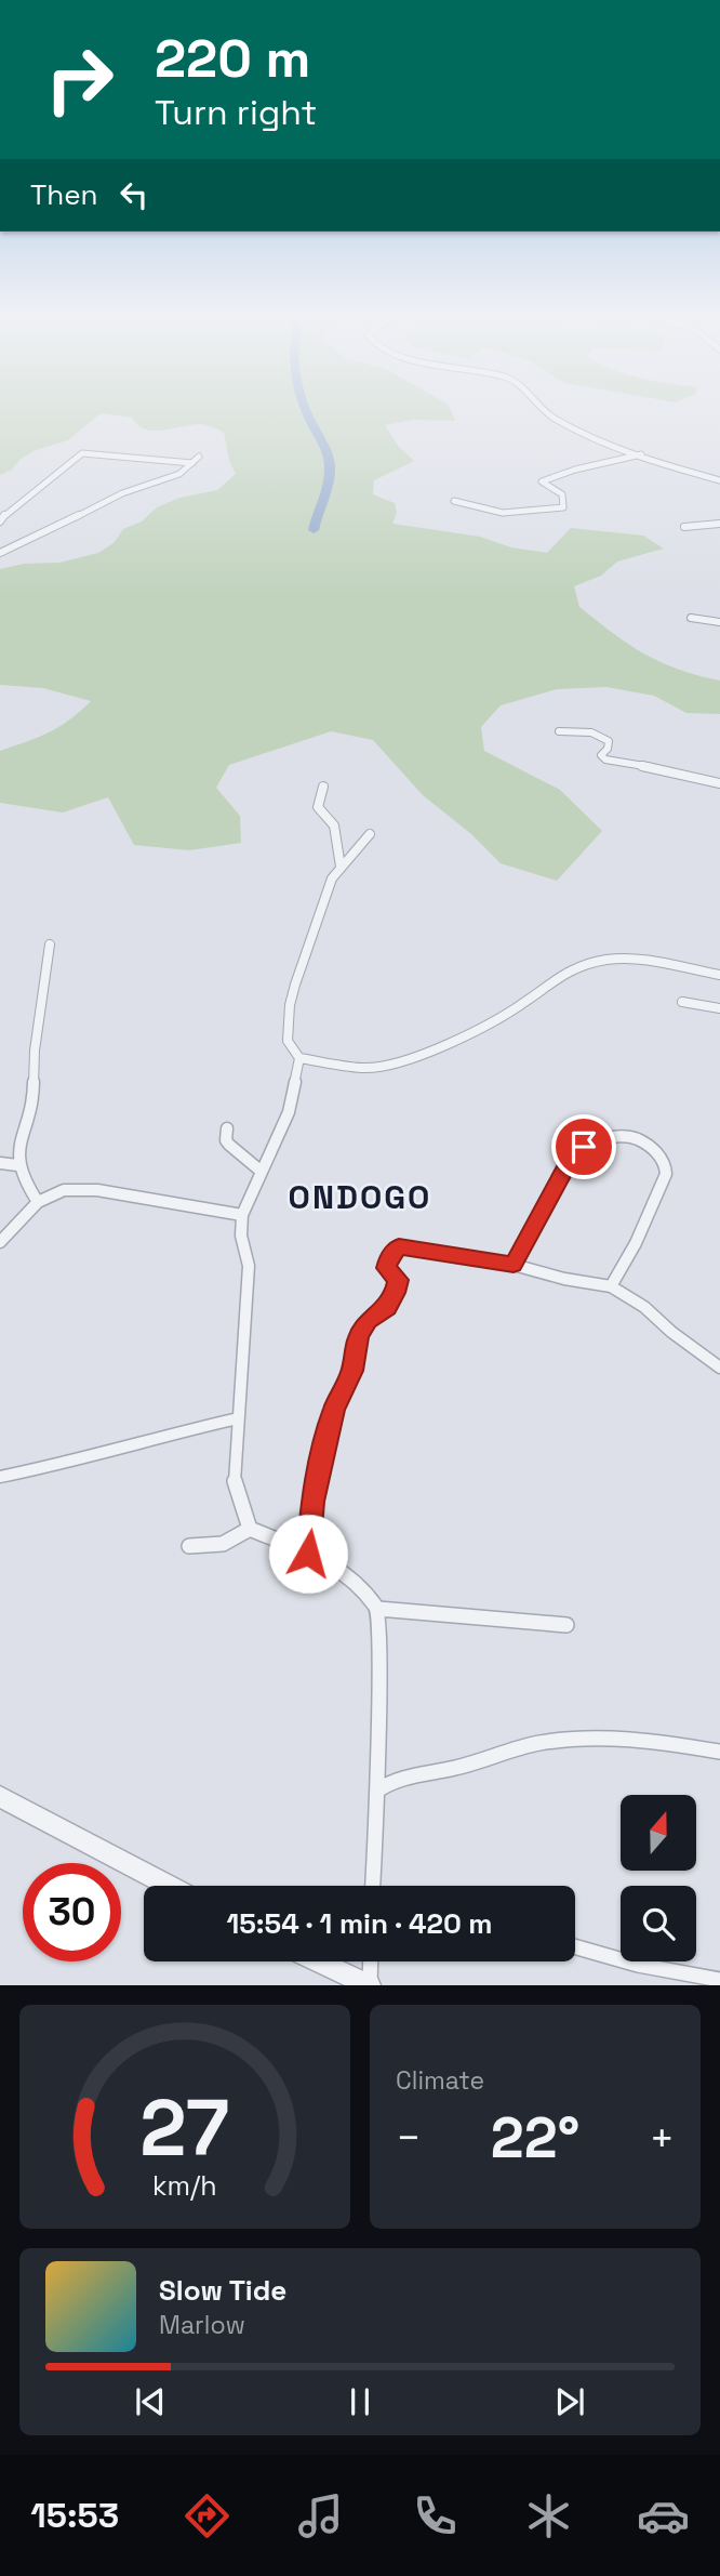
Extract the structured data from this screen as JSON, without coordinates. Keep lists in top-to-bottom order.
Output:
{
  "districts": ["ONDOGO"],
  "north": "top",
  "page": {
    "turn": ["220 m", "Turn right"],
    "then": "Then",
    "limit": "30",
    "trip": "15:54 · 1 min · 420 m",
    "tile": "Climate",
    "heat": ["−", "22°", "+"],
    "song": ["Slow Tide", "Marlow"],
    "tabs": "15:53",
    "gauge": ["27", "km/h"]
  }
}
